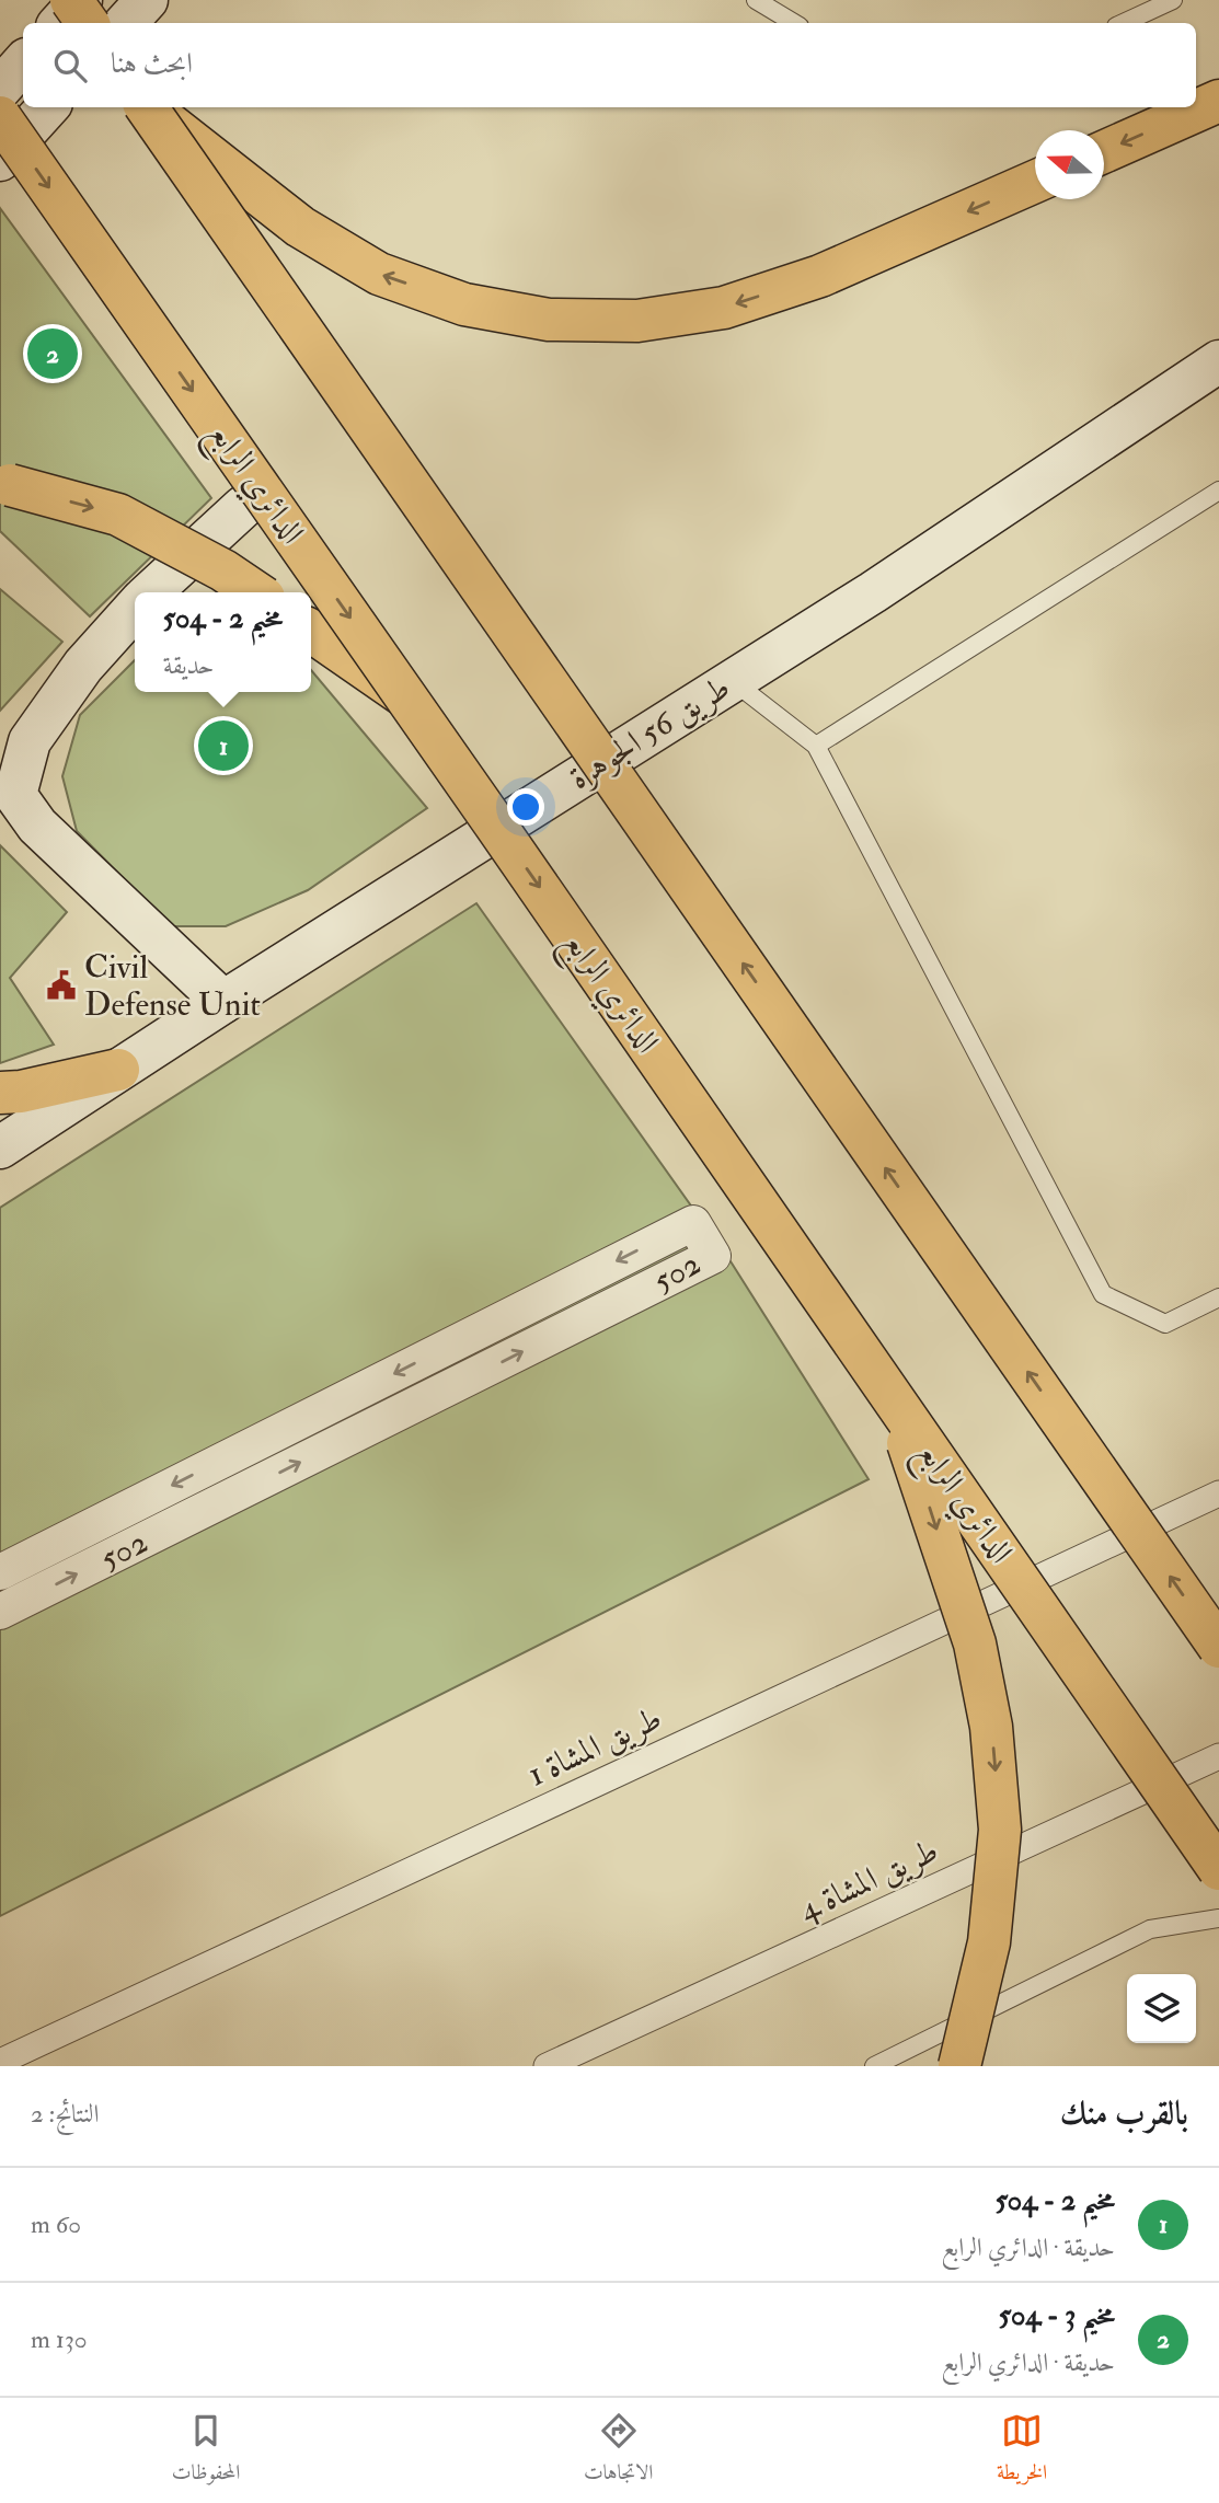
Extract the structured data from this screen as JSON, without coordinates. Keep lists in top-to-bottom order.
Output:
{
  "streets": {
    "highway": ["الدائري الرابع"],
    "main road": ["طريق 56 الجوهرة"],
    "street": ["502", "طريق المشاة 1", "طريق المشاة 4"]
  },
  "places": {
    "public building": ["Civil Defense Unit"]
  },
  "north": "left",
  "page": {
    "search": "ابحث هنا",
    "pins": ["2", "1"],
    "popup": ["مخيم 2 - 504", "حديقة"],
    "heading": ["بالقرب منك", "النتائج: 2"],
    "list": [
      {
        "mark": "1",
        "name": "مخيم 2 - 504",
        "note": "حديقة · الدائري الرابع",
        "value": "60 m"
      },
      {
        "mark": "2",
        "name": "مخيم 3 - 504",
        "note": "حديقة · الدائري الرابع",
        "value": "130 m"
      }
    ],
    "nav": ["الخريطة", "الاتجاهات", "المحفوظات"]
  }
}
